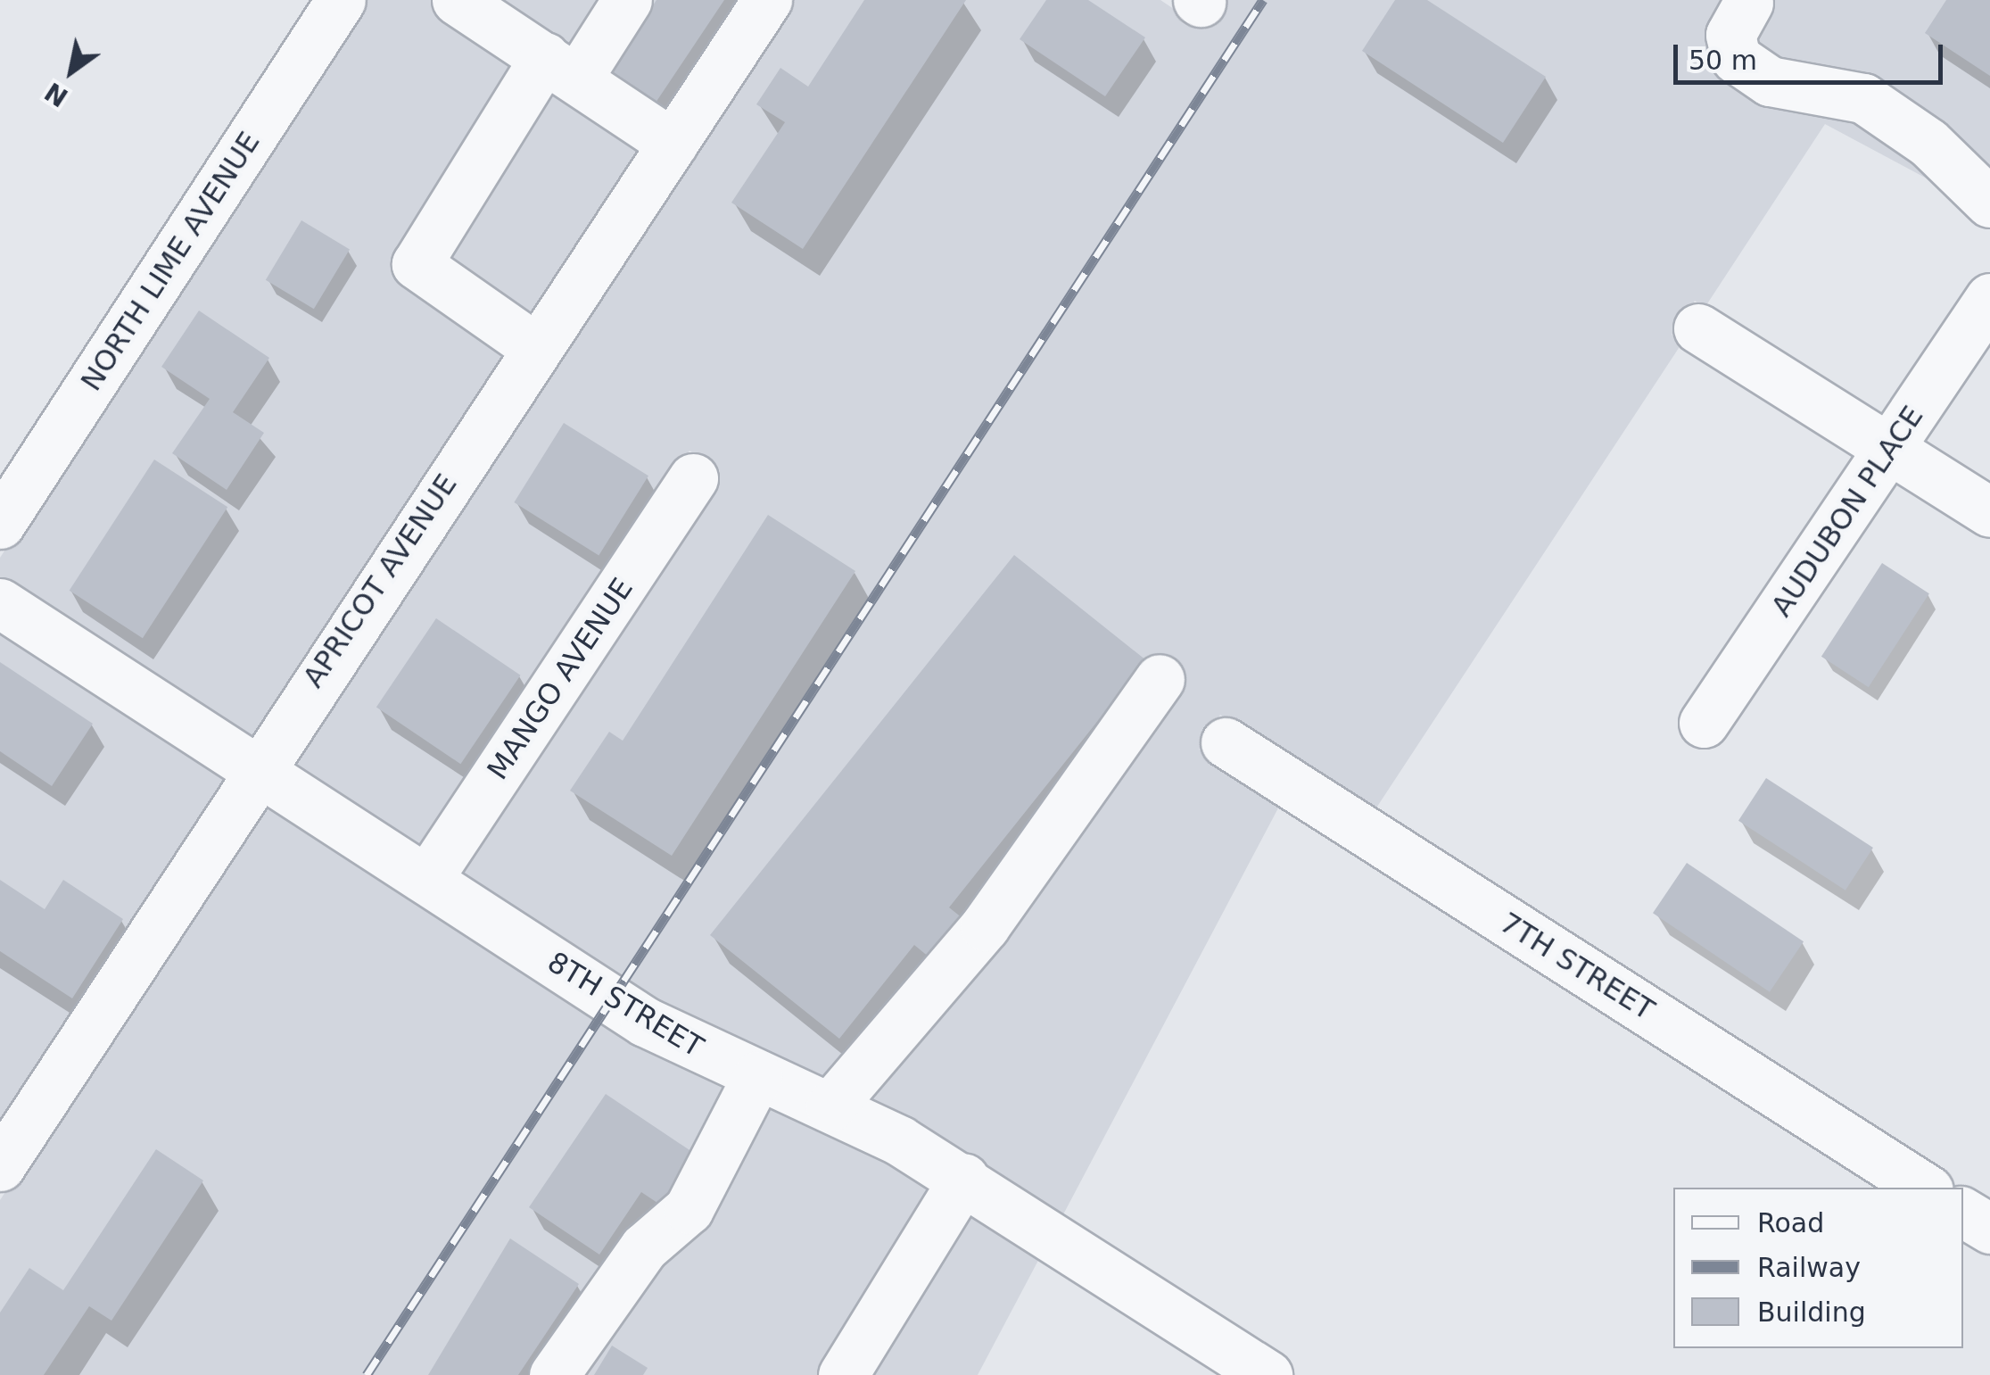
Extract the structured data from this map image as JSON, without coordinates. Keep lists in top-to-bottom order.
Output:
{
  "streets": {
    "street": [
      "NORTH LIME AVENUE",
      "AUDUBON PLACE",
      "APRICOT AVENUE",
      "MANGO AVENUE",
      "7TH STREET",
      "8TH STREET"
    ]
  },
  "crossings": [
    ["APRICOT AVENUE", "8TH STREET"],
    ["MANGO AVENUE", "8TH STREET"]
  ],
  "legend": ["Road", "Railway", "Building"],
  "scale_bar": "50 m",
  "north": "bottom left"
}
